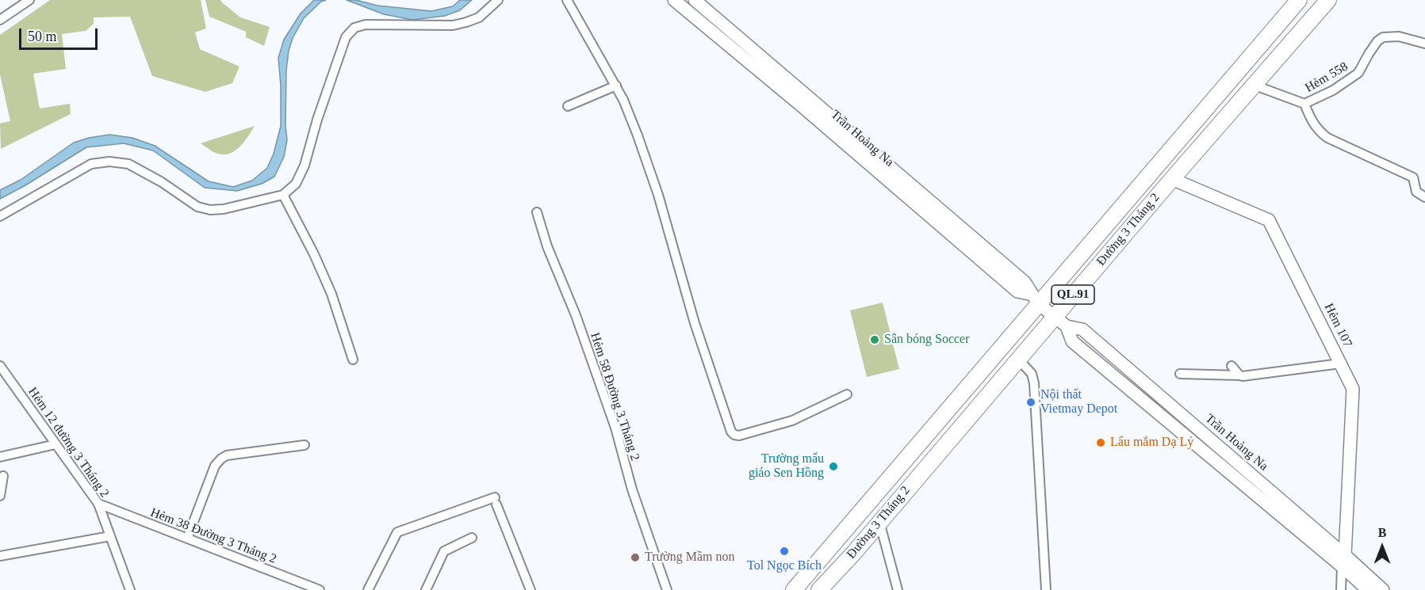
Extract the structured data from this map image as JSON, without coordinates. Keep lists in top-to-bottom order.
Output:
{
  "streets": {
    "highway": ["Đường 3 Tháng 2", "QL.91"],
    "main road": ["Trần Hoàng Na", "Hẻm 107"],
    "street": [
      "Hẻm 558",
      "Hẻm 58 Đường 3 Tháng 2",
      "Hẻm 12 đường 3 Tháng 2",
      "Hẻm 38 Đường 3 Tháng 2"
    ]
  },
  "crossings": [
    ["Trần Hoàng Na", "Đường 3 Tháng 2"],
    ["Trần Hoàng Na", "Hẻm 107"],
    ["Đường 3 Tháng 2", "Hẻm 107"],
    ["Hẻm 12 đường 3 Tháng 2", "Hẻm 38 Đường 3 Tháng 2"]
  ],
  "places": [
    "Sân bóng Soccer",
    "Nội thất Vietmay Depot",
    "Lẩu mắm Dạ Lý",
    "Trường mẩu giáo Sen Hồng",
    "Tol Ngọc Bích",
    "Trường Mầm non"
  ],
  "scale_bar": "50 m",
  "north": "top"
}
